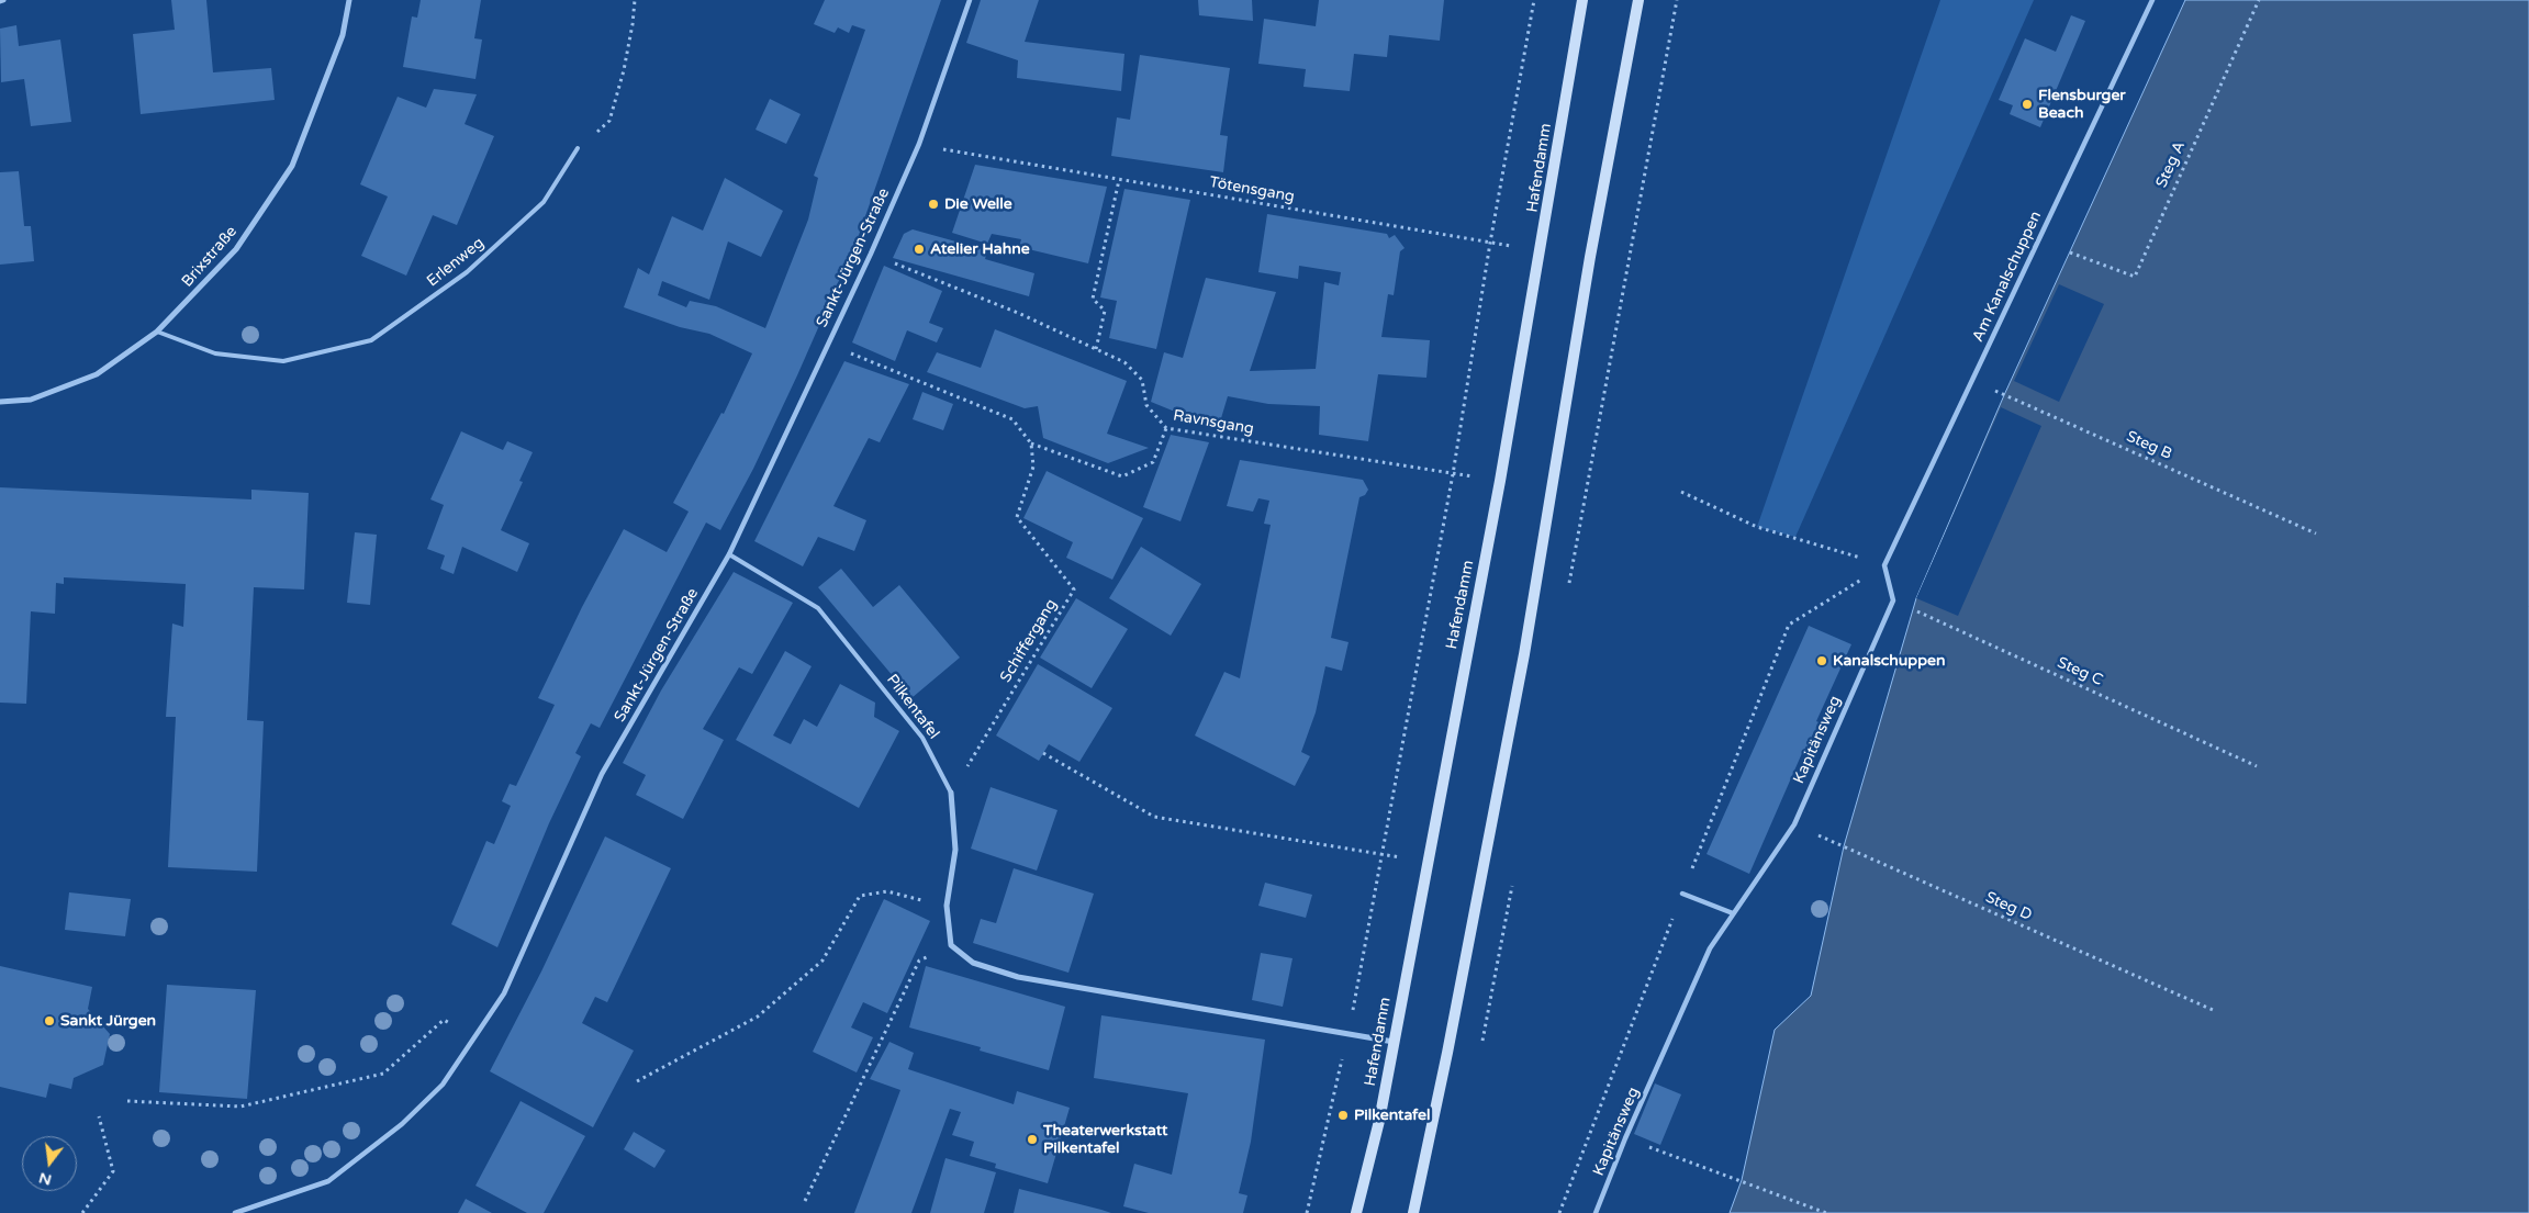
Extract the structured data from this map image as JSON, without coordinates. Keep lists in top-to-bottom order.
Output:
{
  "streets": {
    "main road": ["Hafendamm"],
    "street": [
      "Brixstraße",
      "Sankt-Jürgen-Straße",
      "Am Kanalschuppen",
      "Pilkentafel",
      "Kapitänsweg"
    ],
    "lane": ["Erlenweg"],
    "path": [
      "Steg A",
      "Tötensgang",
      "Ravnsgang",
      "Steg B",
      "Schiffergang",
      "Steg C",
      "Steg D"
    ]
  },
  "crossings": [
    ["Hafendamm", "Tötensgang"],
    ["Hafendamm", "Ravnsgang"],
    ["Brixstraße", "Erlenweg"],
    ["Sankt-Jürgen-Straße", "Pilkentafel"],
    ["Am Kanalschuppen", "Steg B"],
    ["Schiffergang", "Pilkentafel"],
    ["Steg C", "Kapitänsweg"],
    ["Kapitänsweg", "Steg D"]
  ],
  "places": [
    "Flensburger Beach",
    "Die Welle",
    "Atelier Hahne",
    "Kanalschuppen",
    "Sankt Jürgen",
    "Pilkentafel",
    "Theaterwerkstatt Pilkentafel"
  ],
  "north": "bottom"
}
